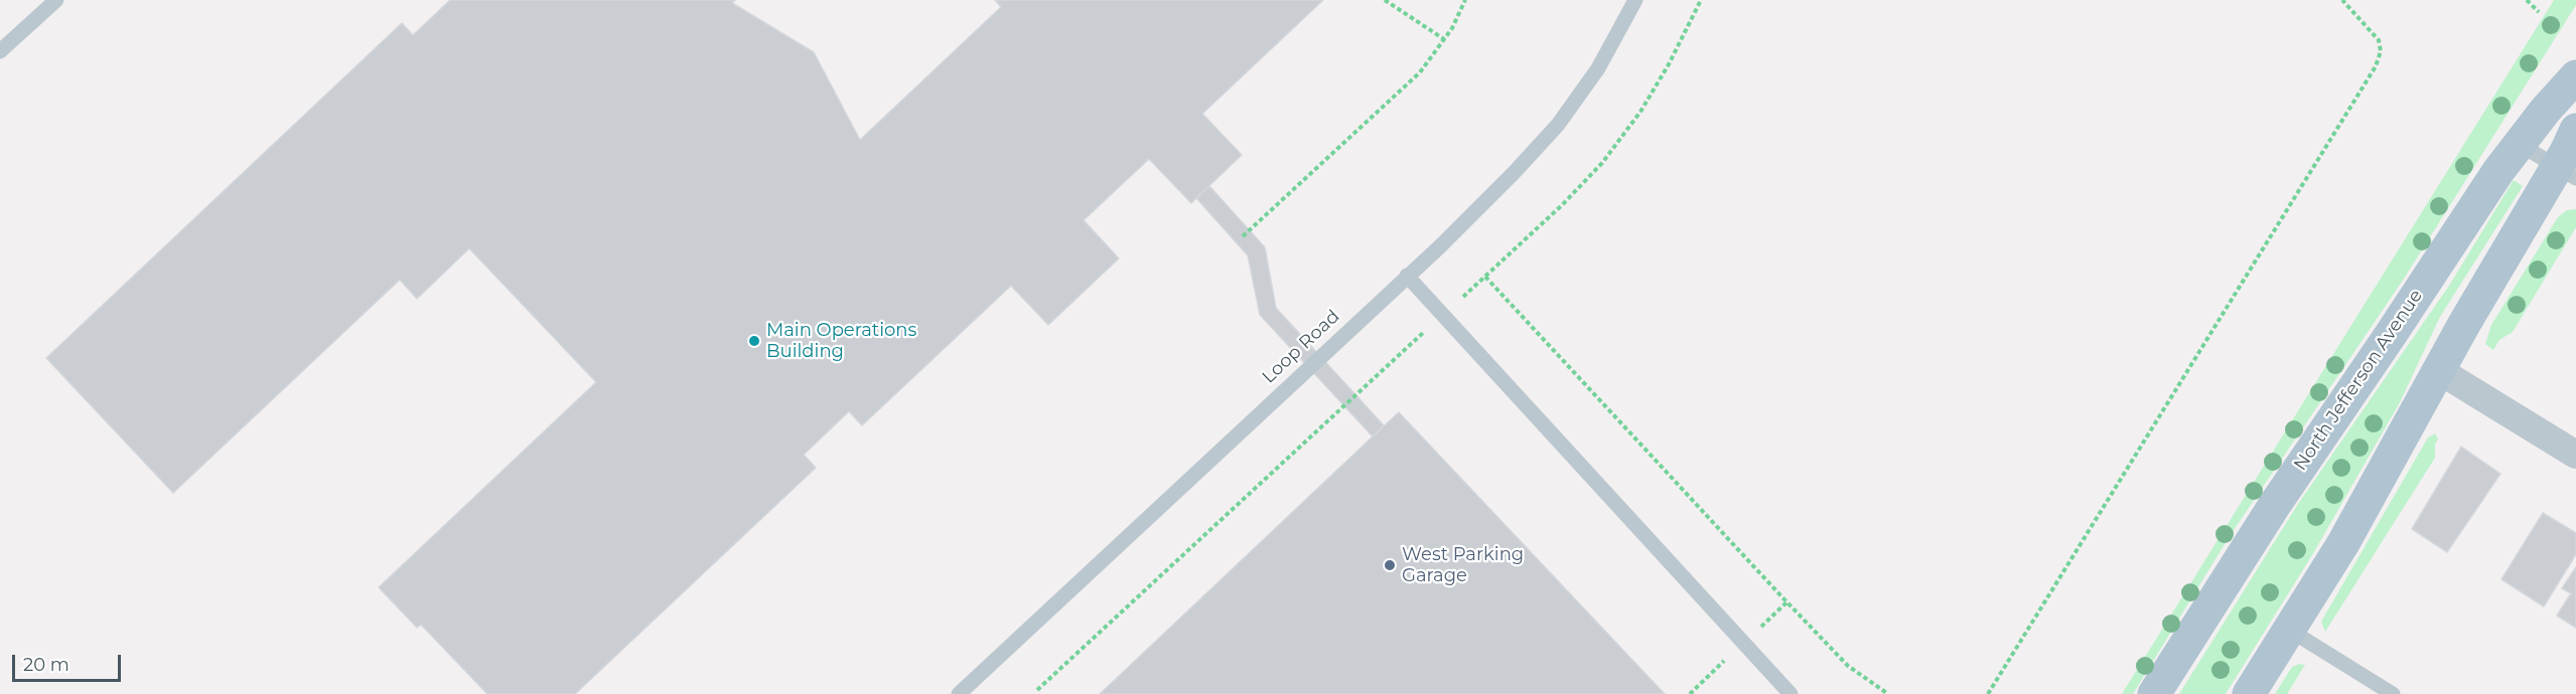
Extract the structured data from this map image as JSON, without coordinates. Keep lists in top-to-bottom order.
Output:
{
  "streets": {
    "main road": ["North Jefferson Avenue"],
    "lane": ["Loop Road"]
  },
  "places": ["Main Operations Building", "West Parking Garage"],
  "scale_bar": "20 m"
}
